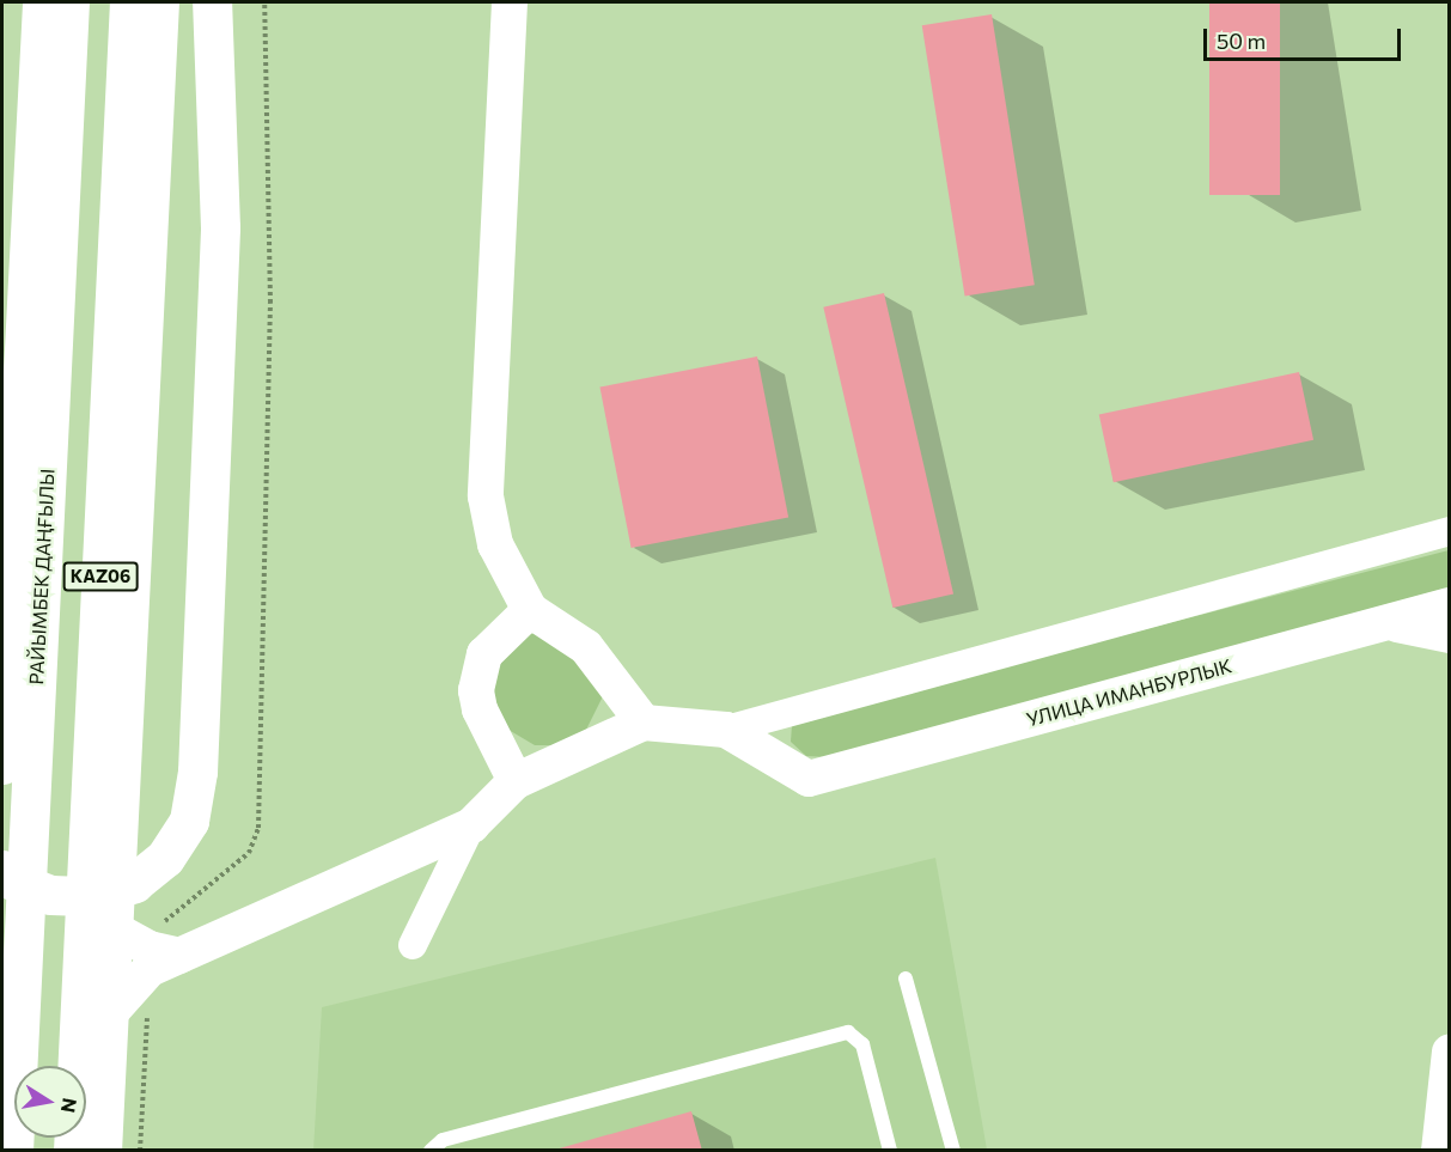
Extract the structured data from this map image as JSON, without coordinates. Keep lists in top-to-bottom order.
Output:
{
  "streets": {
    "main road": ["РАЙЫМБЕК ДАҢҒЫЛЫ", "KАZ06"],
    "street": ["УЛИЦА ИМАНБУРЛЫК"]
  },
  "scale_bar": "50 m",
  "north": "right"
}
